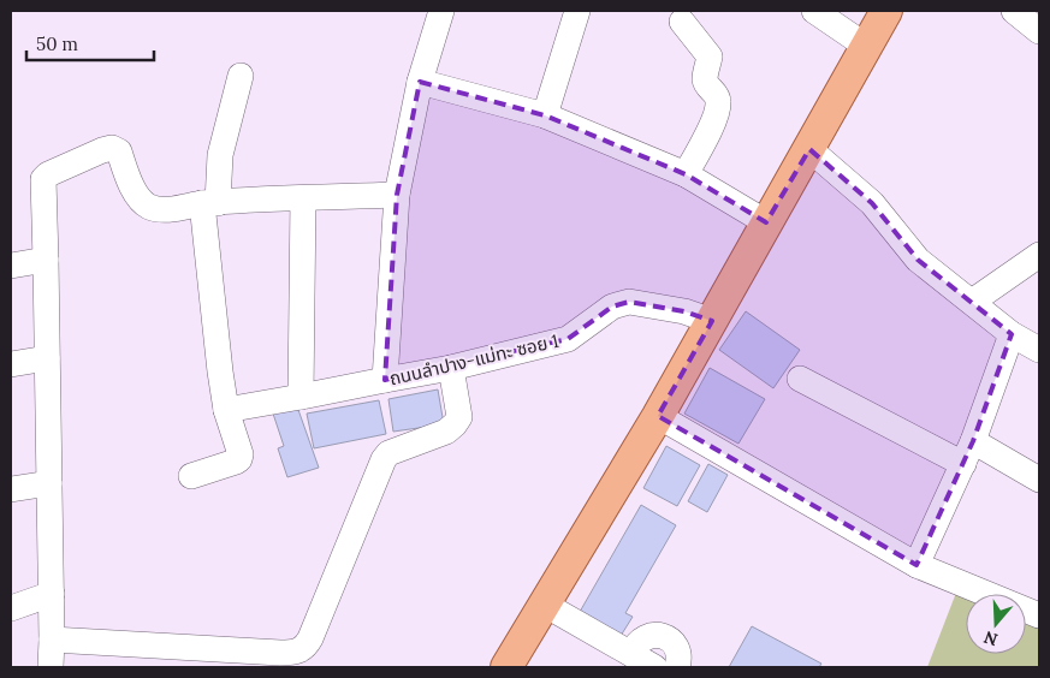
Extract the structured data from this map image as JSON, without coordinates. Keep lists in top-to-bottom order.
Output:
{
  "streets": {
    "street": ["ถนนลำปาง-แม่ทะ ซอย 1"]
  },
  "scale_bar": "50 m",
  "north": "bottom"
}
